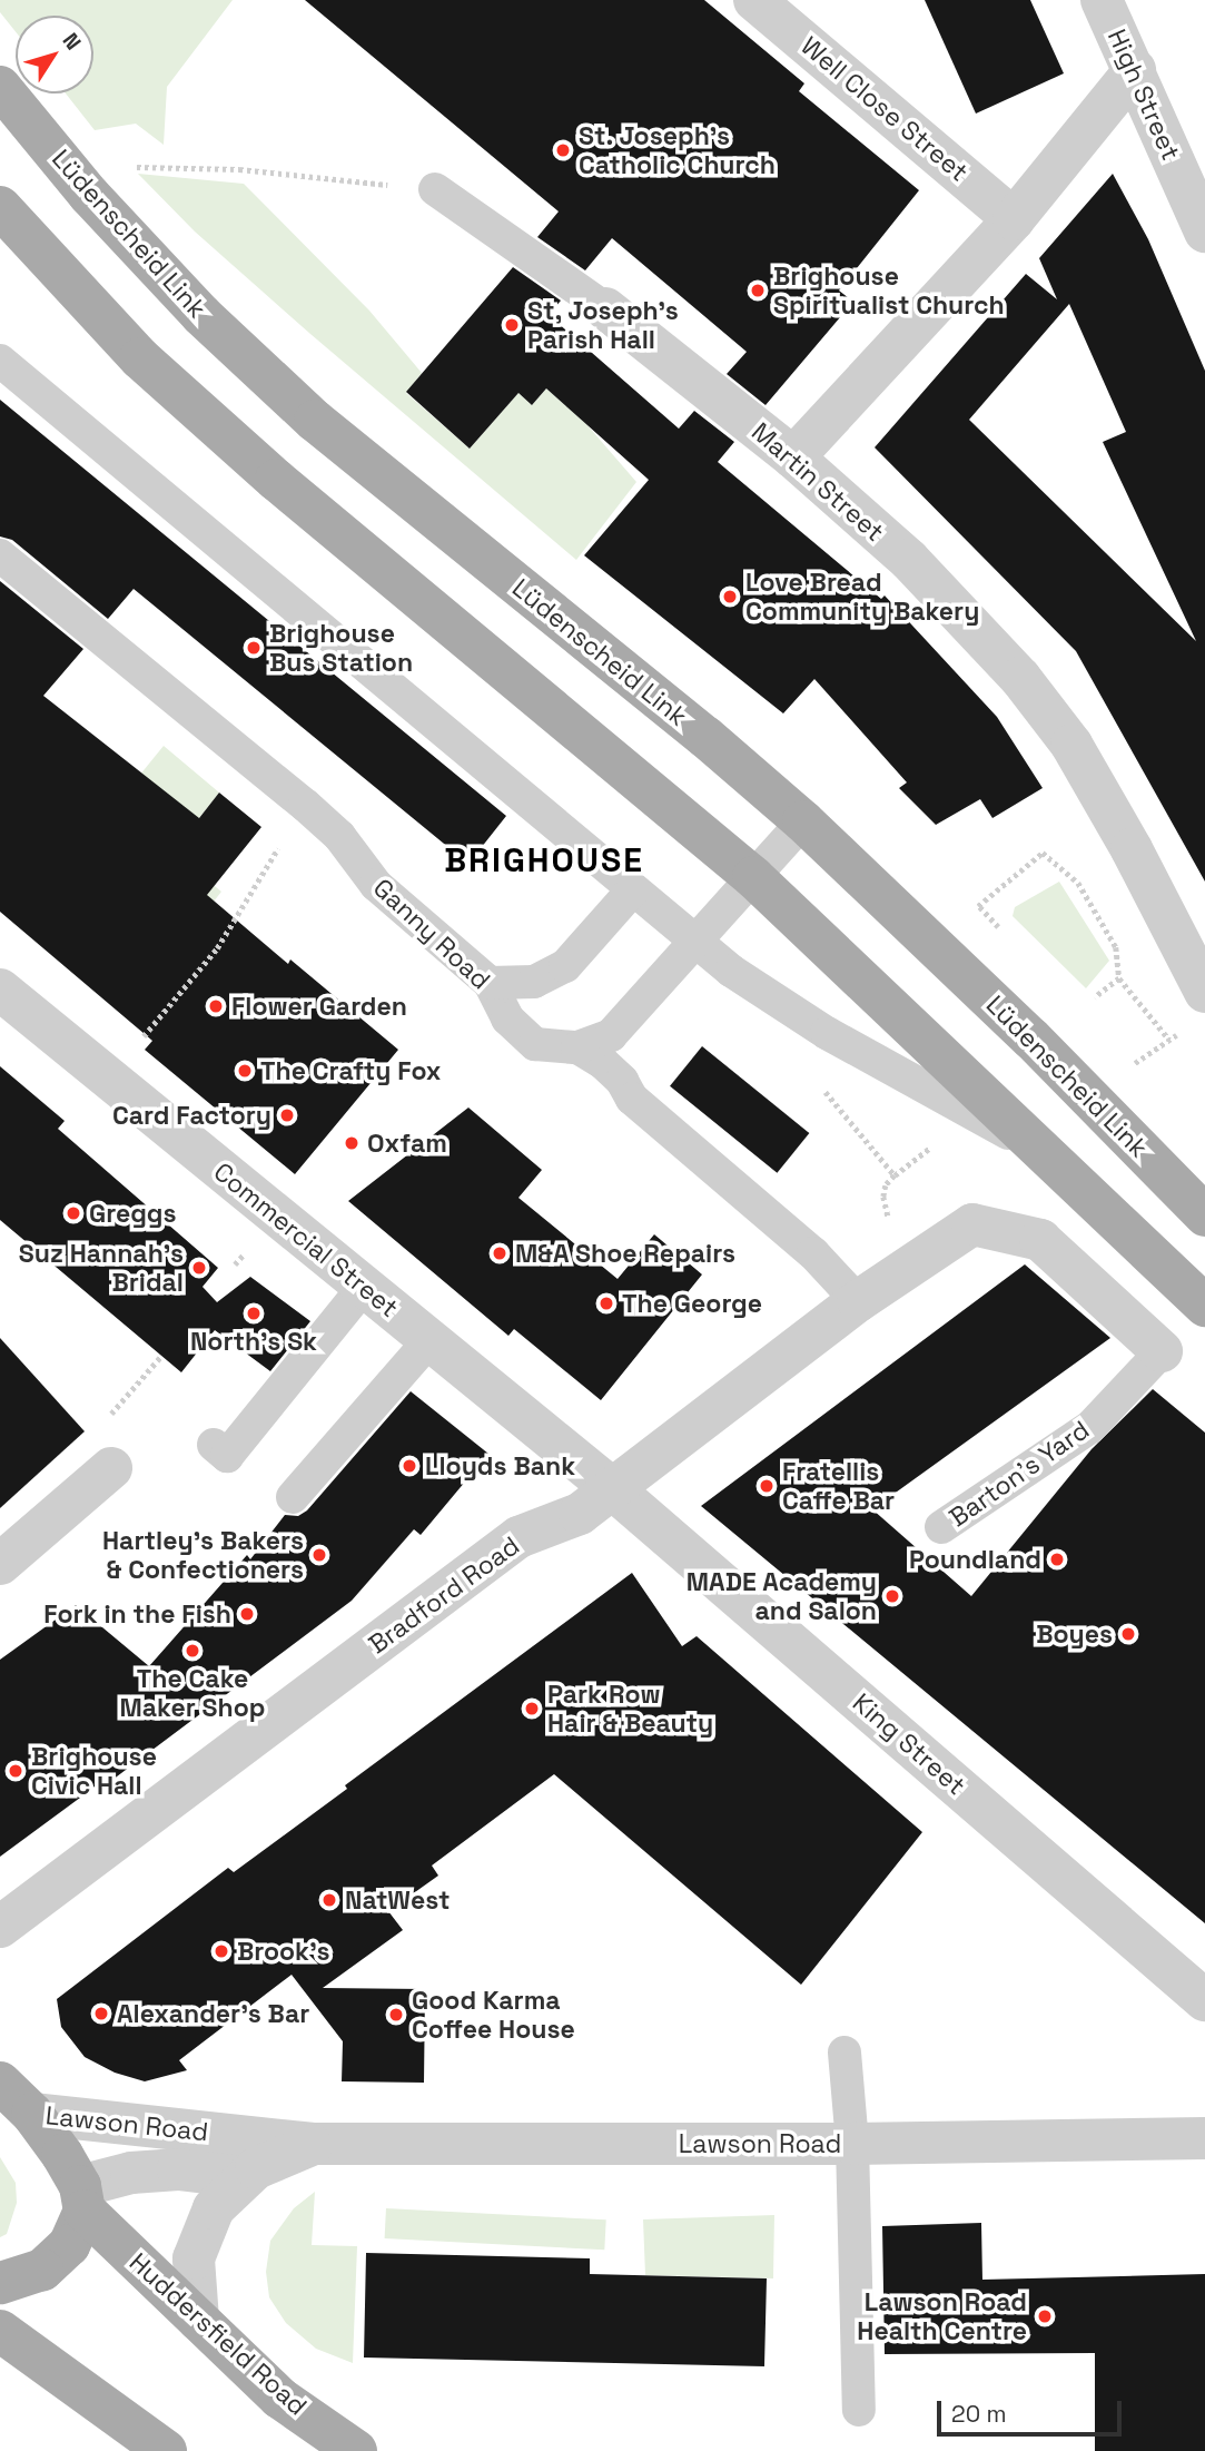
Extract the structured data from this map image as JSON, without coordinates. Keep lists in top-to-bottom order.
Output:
{
  "streets": {
    "main road": ["Lüdenscheid Link", "Huddersfield Road"],
    "street": [
      "High Street",
      "Well Close Street",
      "Martin Street",
      "Commercial Street",
      "Bradford Road",
      "King Street",
      "Lawson Road"
    ],
    "lane": ["Ganny Road", "Barton's Yard"]
  },
  "crossings": [
    ["Ganny Road", "Bradford Road"],
    ["Commercial Street", "Bradford Road"],
    ["Commercial Street", "King Street"],
    ["Barton's Yard", "Bradford Road"],
    ["Bradford Road", "King Street"],
    ["Lawson Road", "Huddersfield Road"]
  ],
  "districts": ["BRIGHOUSE"],
  "places": [
    "St. Joseph's Catholic Church",
    "Brighouse Spiritualist Church",
    "St, Joseph's Parish Hall",
    "Love Bread Community Bakery",
    "Brighouse Bus Station",
    "Flower Garden",
    "The Crafty Fox",
    "Card Factory",
    "Oxfam",
    "Greggs",
    "M&A Shoe Repairs",
    "Suz Hannah's Bridal",
    "The George",
    "North's Sk",
    "Lloyds Bank",
    "Fratellis Caffe Bar",
    "Hartley's Bakers & Confectioners",
    "Poundland",
    "MADE Academy and Salon",
    "Fork in the Fish",
    "Boyes",
    "The Cake Maker Shop",
    "Park Row Hair & Beauty",
    "Brighouse Civic Hall",
    "NatWest",
    "Brook's",
    "Alexander's Bar",
    "Good Karma Coffee House",
    "Lawson Road Health Centre"
  ],
  "scale_bar": "20 m",
  "north": "top right"
}
